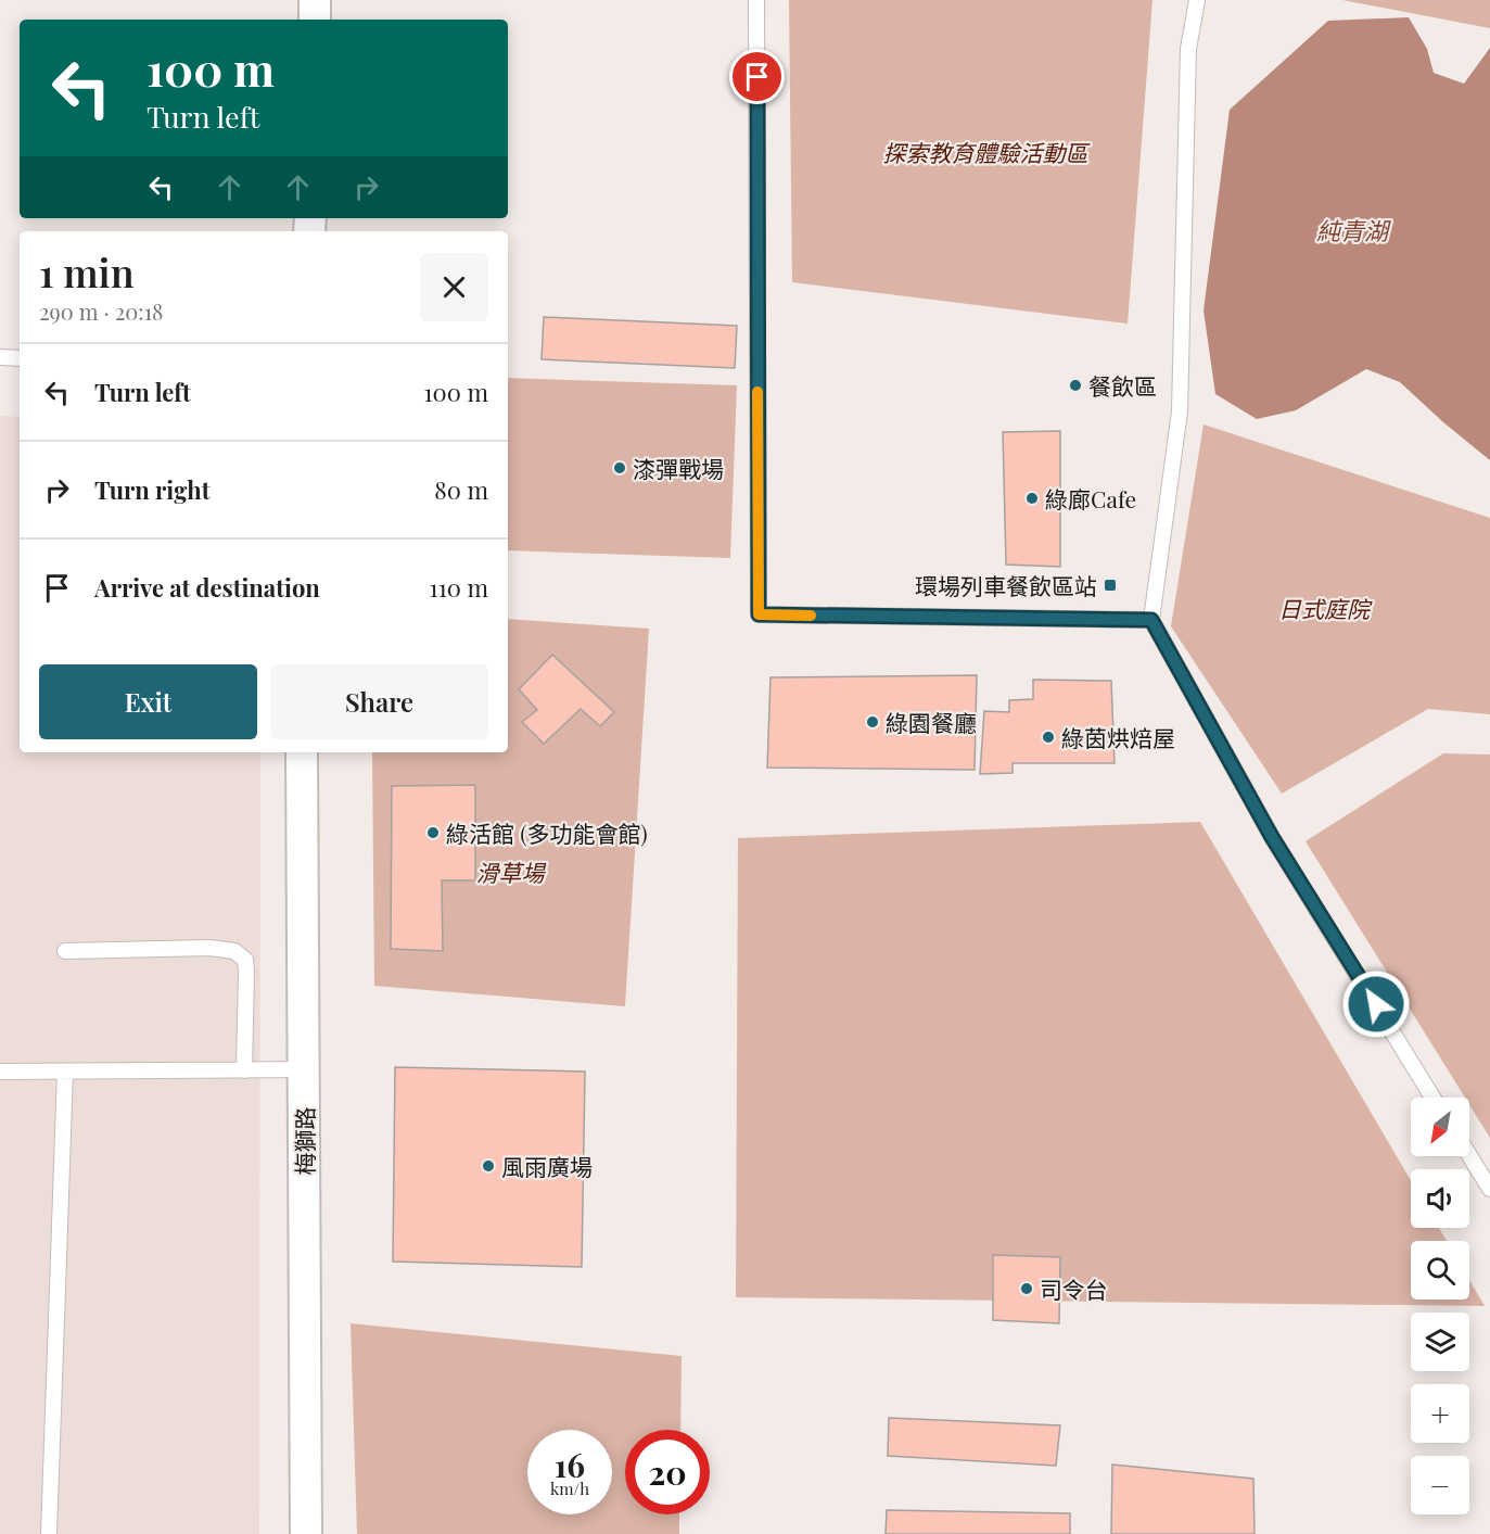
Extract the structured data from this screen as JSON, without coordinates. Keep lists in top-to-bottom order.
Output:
{
  "streets": {
    "street": ["梅獅路"]
  },
  "water": ["純青湖"],
  "parks": ["探索教育體驗活動區", "日式庭院", "滑草場"],
  "places": {
    "other": [
      "餐飲區",
      "漆彈戰場",
      "綠廊Cafe",
      "綠園餐廳",
      "綠茵烘焙屋",
      "綠活館 (多功能會館)",
      "風雨廣場",
      "司令台"
    ],
    "transit": ["環場列車餐飲區站"]
  },
  "north": "bottom left",
  "page": {
    "turn": ["100 m", "Turn left"],
    "heading": ["1 min", "290 m · 20:18"],
    "list": [
      {
        "name": "Turn left",
        "value": "100 m"
      },
      {
        "name": "Turn right",
        "value": "80 m"
      },
      {
        "name": "Arrive at destination",
        "value": "110 m"
      }
    ],
    "buttons": ["Exit", "Share"],
    "map_buttons": ["+", "−"],
    "speed": "16 km/h",
    "limit": "20"
  }
}
